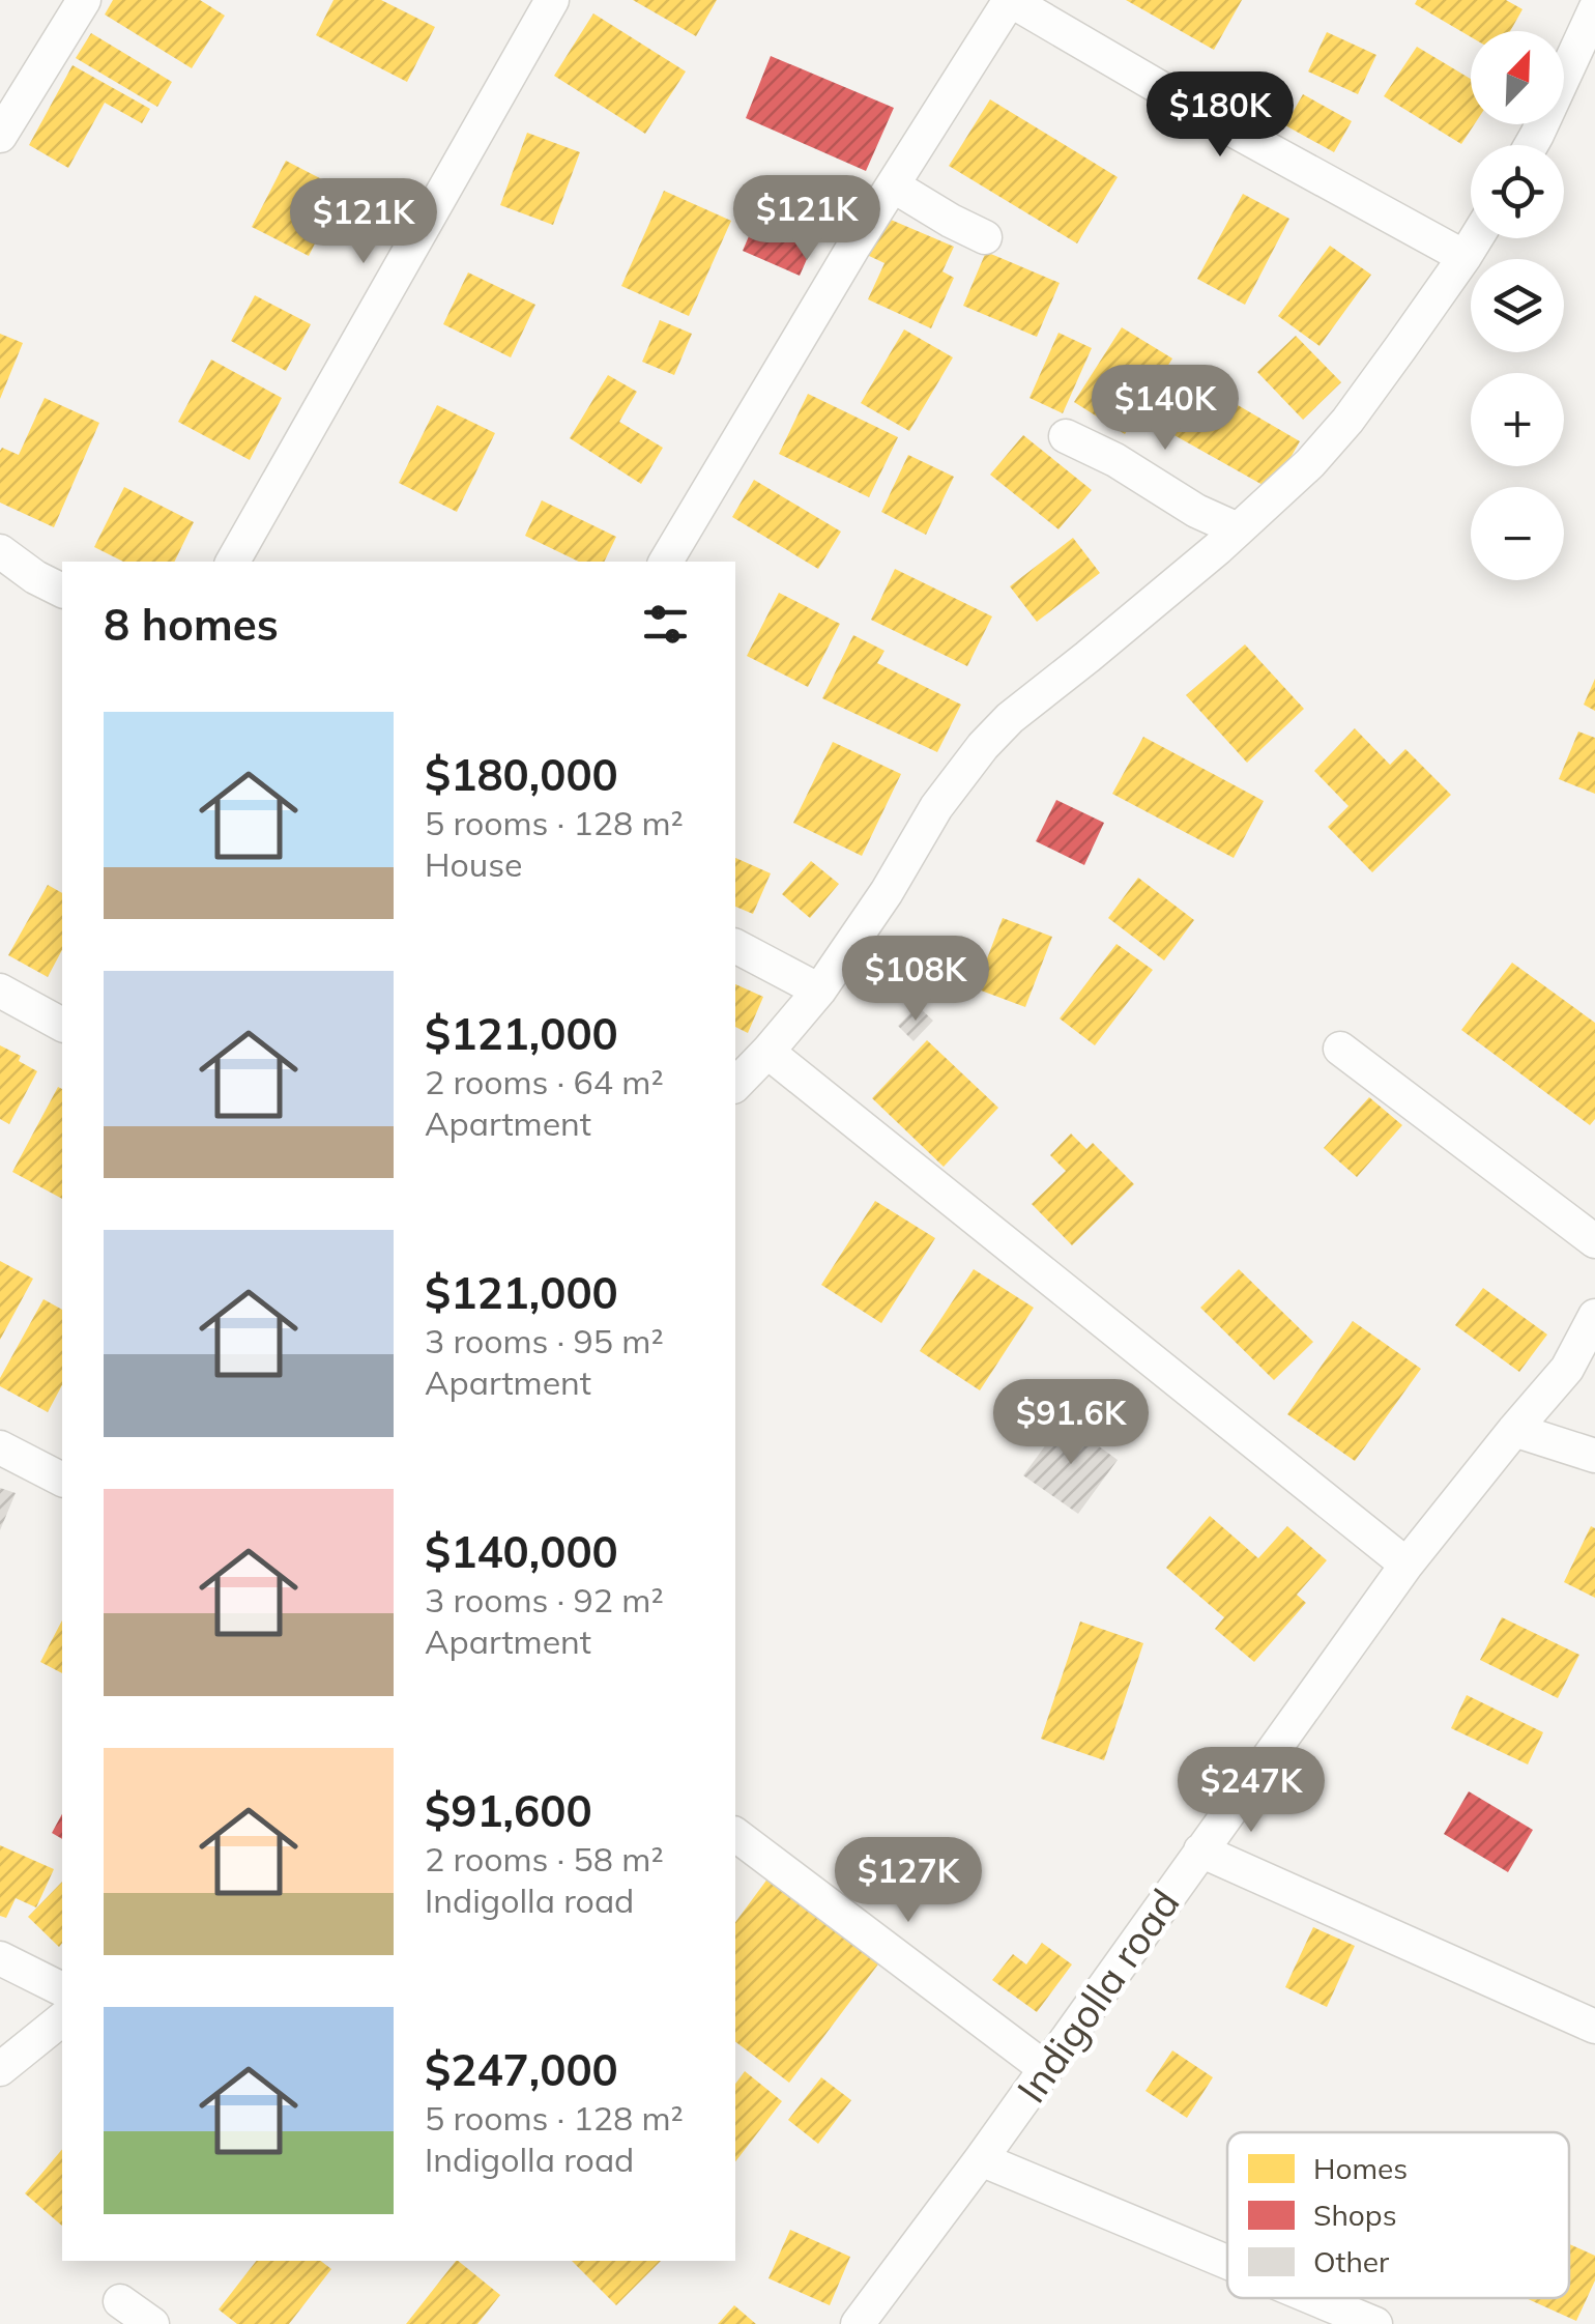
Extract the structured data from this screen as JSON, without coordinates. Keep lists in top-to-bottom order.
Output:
{
  "streets": {
    "street": ["Indigolla road"]
  },
  "legend": ["Homes", "Shops", "Other"],
  "north": "top right",
  "page": {
    "map_buttons": ["+", "−"],
    "price": [
      "$180K",
      "$121K",
      "$121K",
      "$140K",
      "$108K",
      "$91.6K",
      "$247K",
      "$127K"
    ],
    "heading": "8 homes",
    "list": [
      {
        "name": "$180,000",
        "note": "5 rooms · 128 m² · House"
      },
      {
        "name": "$121,000",
        "note": "2 rooms · 64 m² · Apartment"
      },
      {
        "name": "$121,000",
        "note": "3 rooms · 95 m² · Apartment"
      },
      {
        "name": "$140,000",
        "note": "3 rooms · 92 m² · Apartment"
      },
      {
        "name": "$91,600",
        "note": "2 rooms · 58 m² · Indigolla road"
      },
      {
        "name": "$247,000",
        "note": "5 rooms · 128 m² · Indigolla road"
      }
    ]
  }
}
